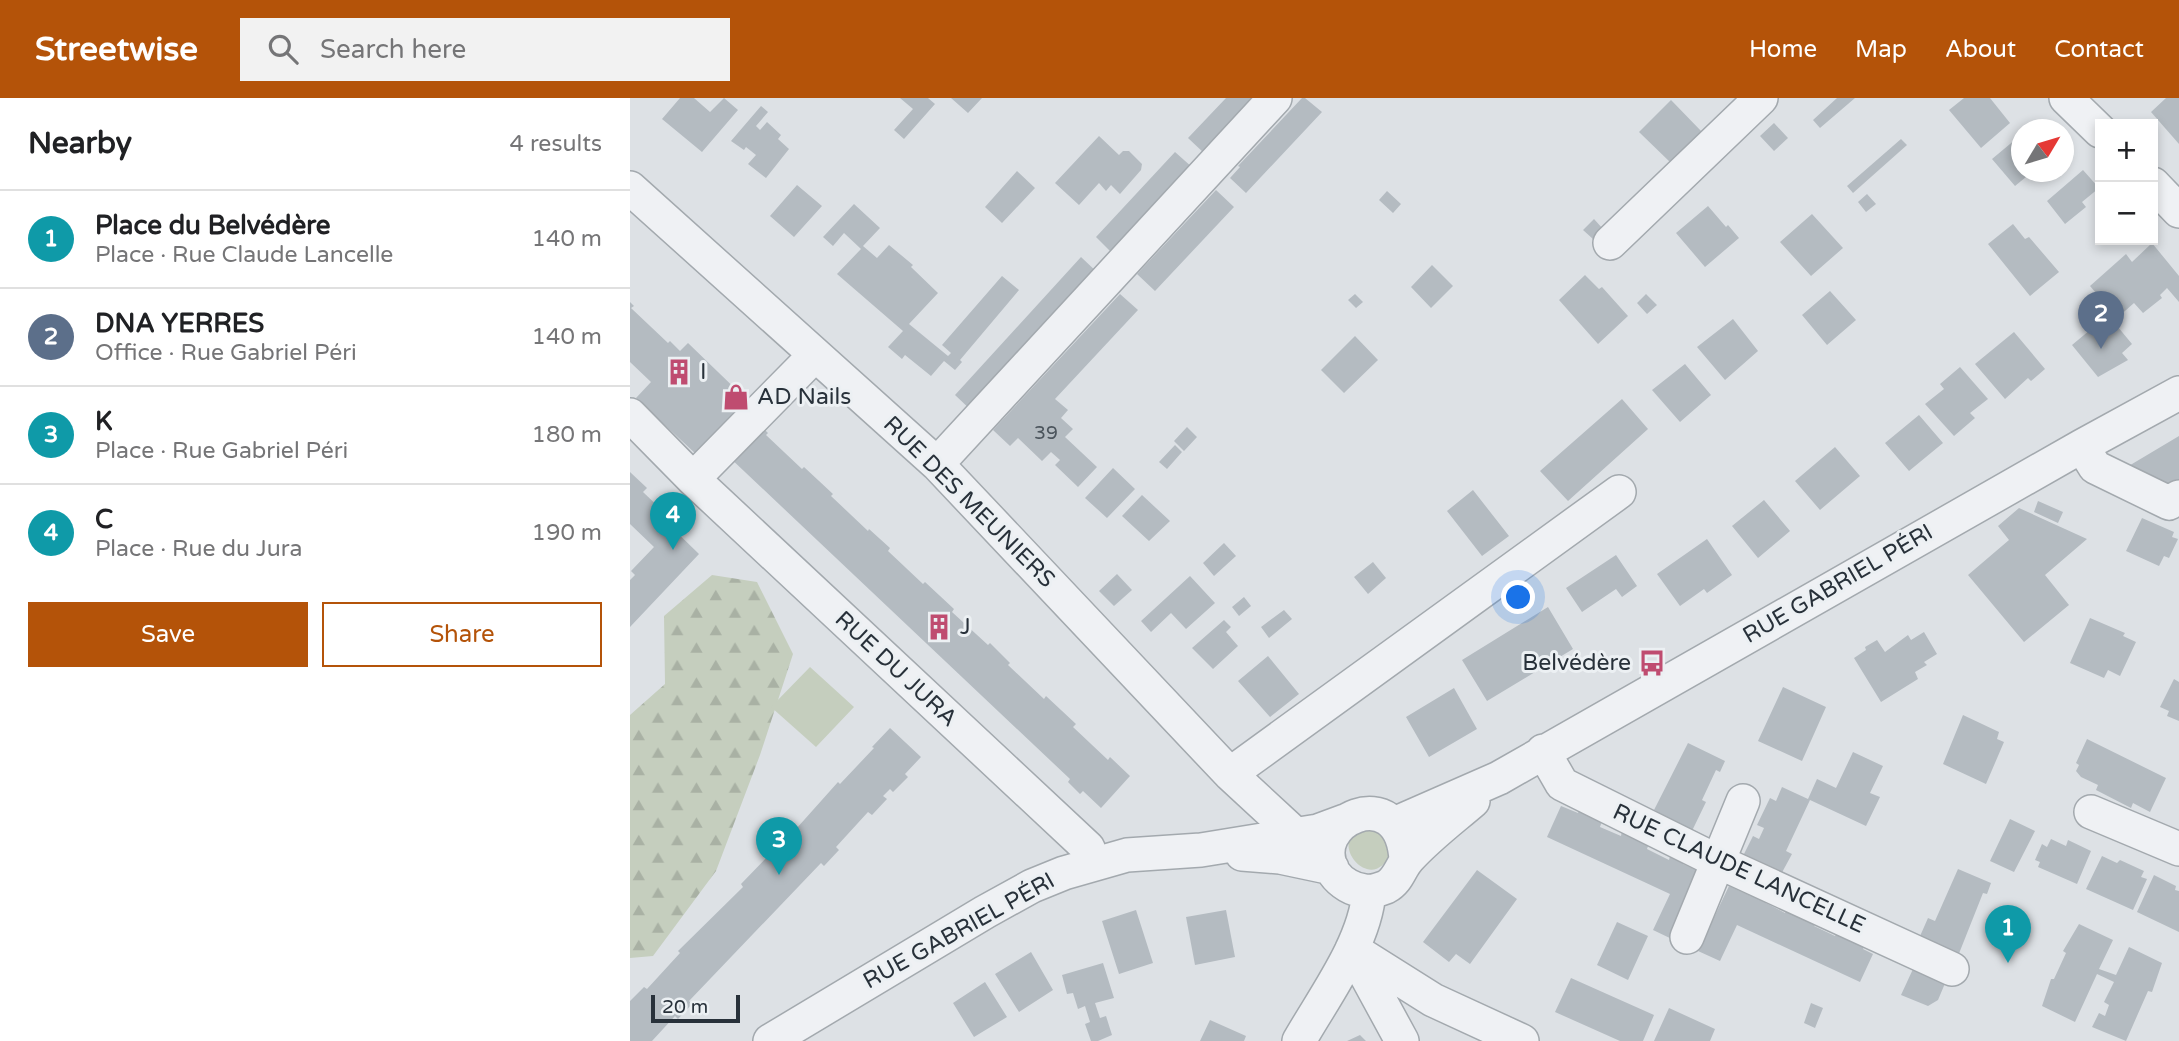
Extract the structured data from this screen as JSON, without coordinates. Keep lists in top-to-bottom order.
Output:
{
  "streets": {
    "street": [
      "RUE DES MEUNIERS",
      "RUE GABRIEL PÉRI",
      "RUE DU JURA",
      "RUE CLAUDE LANCELLE"
    ]
  },
  "crossings": [
    ["RUE DES MEUNIERS", "RUE GABRIEL PÉRI"],
    ["RUE GABRIEL PÉRI", "RUE DU JURA"],
    ["RUE GABRIEL PÉRI", "RUE CLAUDE LANCELLE"]
  ],
  "places": {
    "building": ["I", "J"],
    "shop": ["AD Nails"],
    "bus stop": ["Belvédère"]
  },
  "house_numbers": ["39"],
  "scale_bar": "20 m",
  "north": "top right",
  "page": {
    "header": "Streetwise",
    "search": "Search here",
    "nav": [
      "Home",
      "Map",
      "About",
      "Contact"
    ],
    "heading": ["Nearby", "4 results"],
    "map_buttons": ["+", "−"],
    "list": [
      {
        "mark": "1",
        "name": "Place du Belvédère",
        "note": "Place · Rue Claude Lancelle",
        "value": "140 m"
      },
      {
        "mark": "2",
        "name": "DNA YERRES",
        "note": "Office · Rue Gabriel Péri",
        "value": "140 m"
      },
      {
        "mark": "3",
        "name": "K",
        "note": "Place · Rue Gabriel Péri",
        "value": "180 m"
      },
      {
        "mark": "4",
        "name": "C",
        "note": "Place · Rue du Jura",
        "value": "190 m"
      }
    ],
    "pins": [
      "2",
      "4",
      "3",
      "1"
    ],
    "buttons": ["Save", "Share"],
    "scale": "20 m"
  }
}
